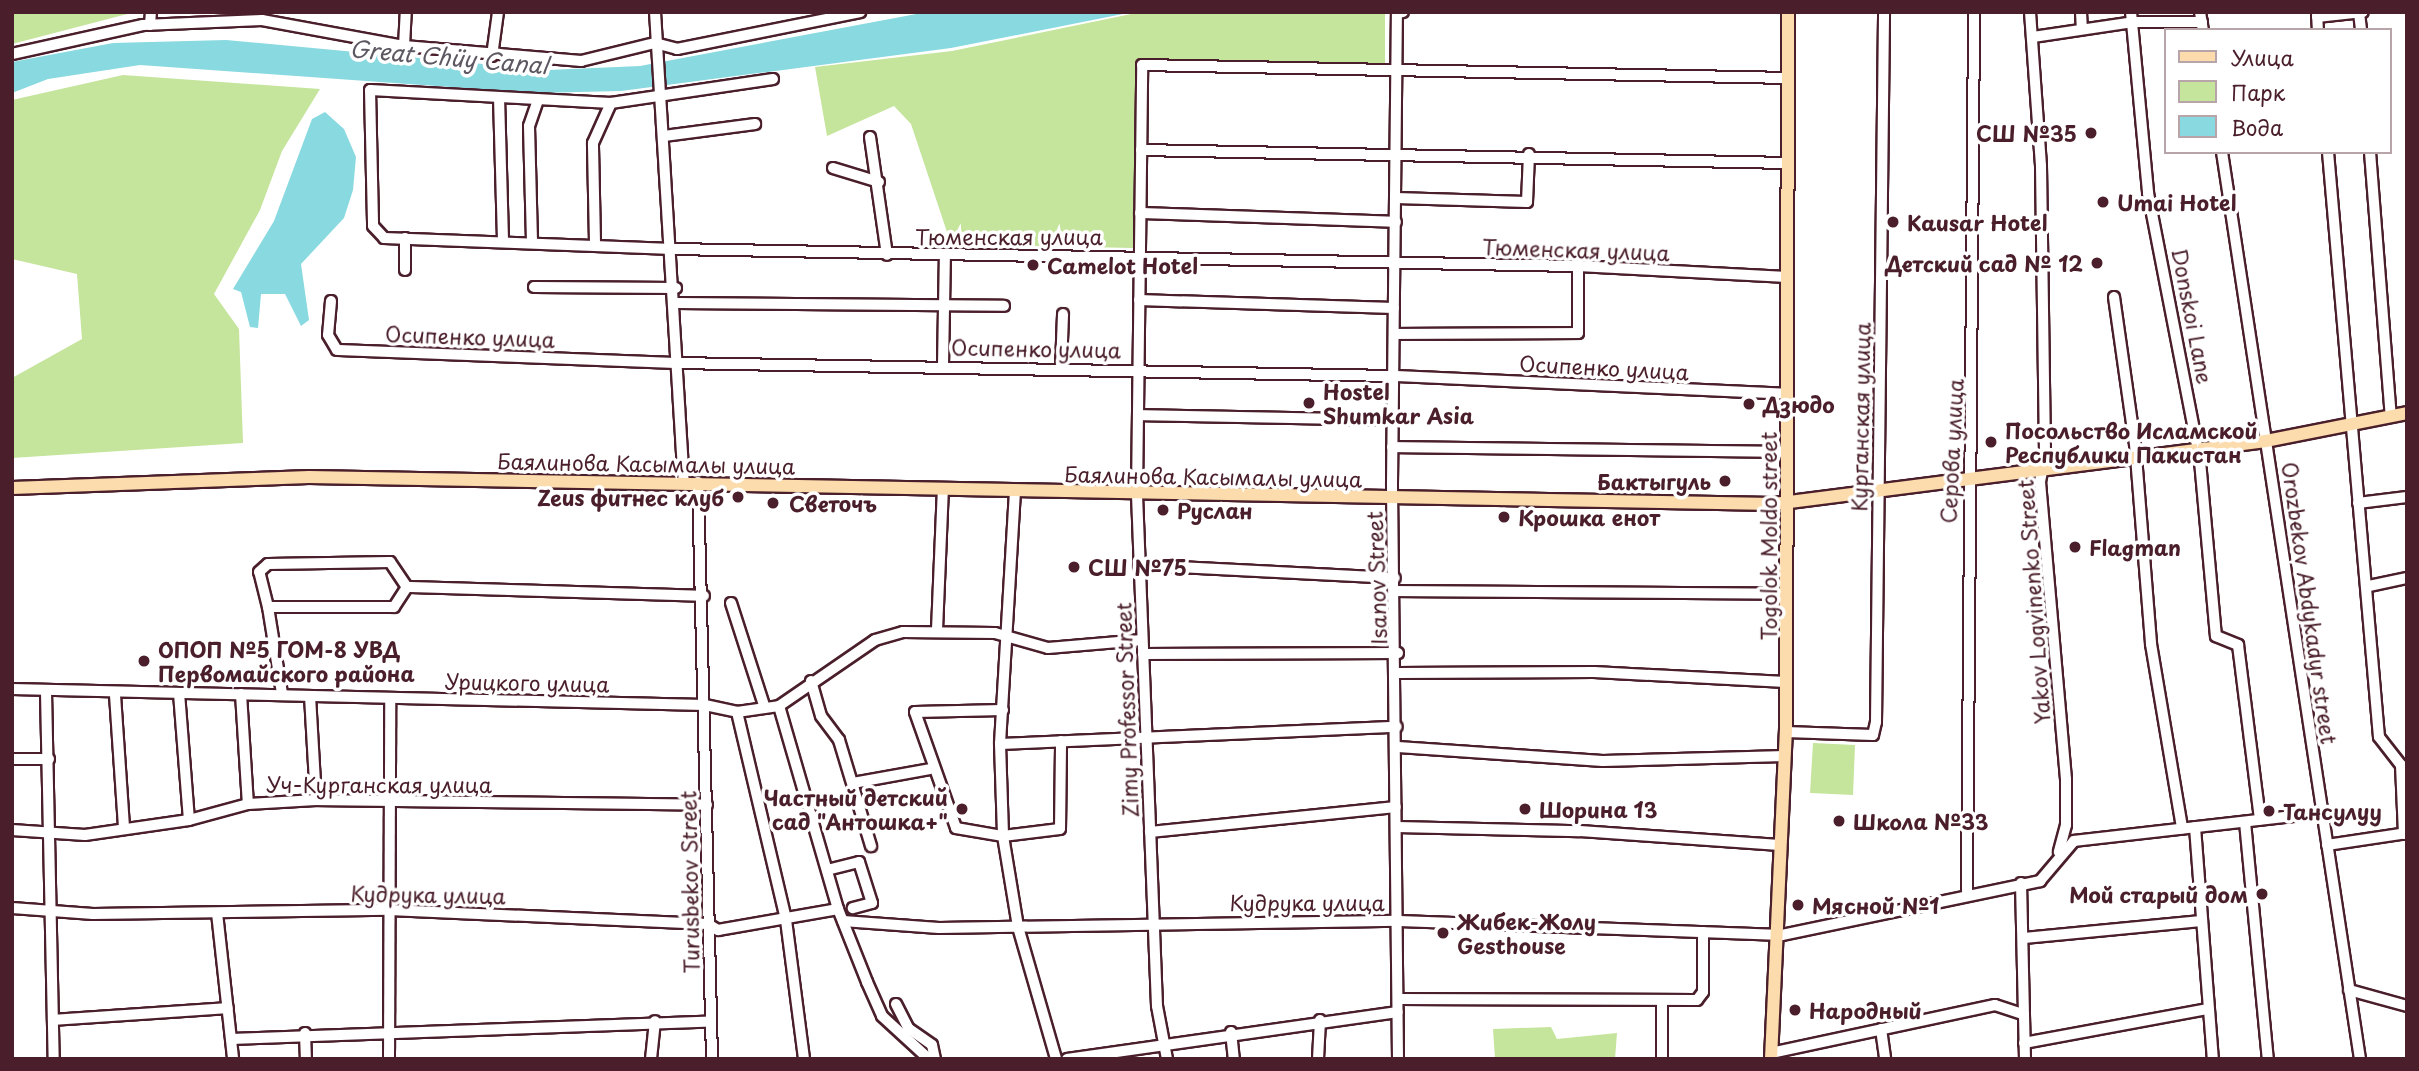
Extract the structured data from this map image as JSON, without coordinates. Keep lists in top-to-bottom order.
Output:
{
  "streets": {
    "main road": ["Баялинова Касымалы улица", "Togolok Moldo street"],
    "street": [
      "Тюменская улица",
      "Donskoi Lane",
      "Осипенко улица",
      "Курганская улица",
      "Серова улица",
      "Isanov Street",
      "Yakov Logvinenko Street",
      "Orozbekov Abdykadyr street",
      "Урицкого улица",
      "Zimy Professor Street",
      "Уч-Курганская улица",
      "Turusbekov Street",
      "Кудрука улица"
    ]
  },
  "crossings": [
    ["Тюменская улица", "Togolok Moldo street"],
    ["Тюменская улица", "Isanov Street"],
    ["Тюменская улица", "Zimy Professor Street"],
    ["Donskoi Lane", "Баялинова Касымалы улица"],
    ["Осипенко улица", "Togolok Moldo street"],
    ["Осипенко улица", "Isanov Street"],
    ["Осипенко улица", "Zimy Professor Street"],
    ["Курганская улица", "Баялинова Касымалы улица"],
    ["Курганская улица", "Togolok Moldo street"],
    ["Серова улица", "Баялинова Касымалы улица"],
    ["Серова улица", "Кудрука улица"],
    ["Баялинова Касымалы улица", "Togolok Moldo street"],
    ["Баялинова Касымалы улица", "Isanov Street"],
    ["Баялинова Касымалы улица", "Yakov Logvinenko Street"],
    ["Баялинова Касымалы улица", "Orozbekov Abdykadyr street"],
    ["Баялинова Касымалы улица", "Zimy Professor Street"],
    ["Баялинова Касымалы улица", "Turusbekov Street"],
    ["Togolok Moldo street", "Кудрука улица"],
    ["Isanov Street", "Zimy Professor Street"],
    ["Isanov Street", "Кудрука улица"],
    ["Урицкого улица", "Turusbekov Street"],
    ["Zimy Professor Street", "Кудрука улица"],
    ["Уч-Курганская улица", "Turusbekov Street"],
    ["Turusbekov Street", "Кудрука улица"]
  ],
  "water": ["Great Chüy Canal"],
  "places": [
    "СШ №35",
    "Umai Hotel",
    "Kausar Hotel",
    "Детский сад № 12",
    "Camelot Hotel",
    "Hostel Shumkar Asia",
    "Дзюдо",
    "Посольство Исламской Республики Пакистан",
    "Бактыгуль",
    "Zeus фитнес клуб",
    "Светочъ",
    "Руслан",
    "Крошка енот",
    "Flagman",
    "СШ №75",
    "ОПОП №5 ГОМ-8 УВД Первомайского района",
    "Частный детский сад \"Антошка+\"",
    "Шорина 13",
    "Тансулуу",
    "Школа №33",
    "Мой старый дом",
    "Мясной №1",
    "Жибек-Жолу Gesthouse",
    "Народный"
  ],
  "legend": ["Улица", "Парк", "Вода"]
}
